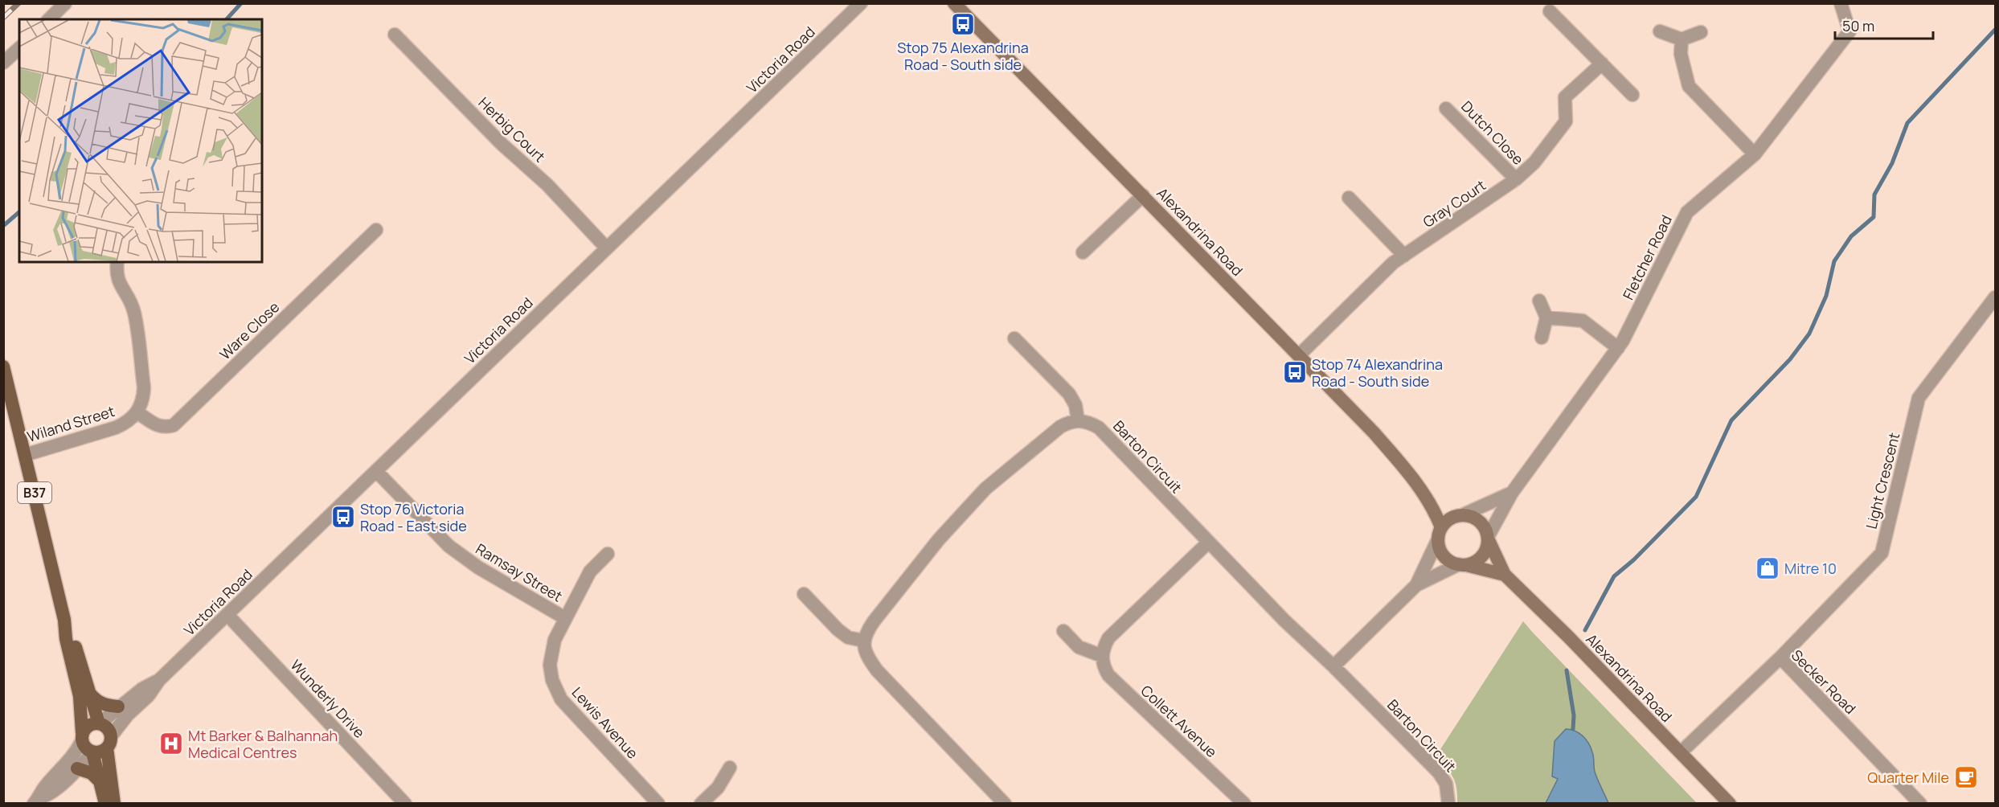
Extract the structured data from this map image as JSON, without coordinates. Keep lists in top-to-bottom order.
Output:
{
  "streets": {
    "main road": ["Alexandrina Road", "B37"],
    "street": [
      "Victoria Road",
      "Herbig Court",
      "Dutch Close",
      "Gray Court",
      "Fletcher Road",
      "Ware Close",
      "Wiland Street",
      "Barton Circuit",
      "Light Crescent",
      "Ramsay Street",
      "Secker Road",
      "Wunderly Drive",
      "Collett Avenue",
      "Lewis Avenue"
    ]
  },
  "crossings": [
    ["Victoria Road", "Herbig Court"],
    ["Victoria Road", "B37"],
    ["Victoria Road", "Ramsay Street"],
    ["Victoria Road", "Wunderly Drive"],
    ["Dutch Close", "Gray Court"],
    ["Gray Court", "Alexandrina Road"],
    ["Alexandrina Road", "Fletcher Road"],
    ["Alexandrina Road", "Secker Road"],
    ["Ware Close", "Wiland Street"],
    ["Wiland Street", "B37"],
    ["Light Crescent", "Secker Road"],
    ["Ramsay Street", "Lewis Avenue"]
  ],
  "places": {
    "bus stop": ["Stop 75 Alexandrina Road - South side", "Stop 74 Alexandrina Road - South side", "Stop 76 Victoria Road - East side"],
    "shop": ["Mitre 10"],
    "hospital": ["Mt Barker & Balhannah Medical Centres"],
    "cafe": ["Quarter Mile"]
  },
  "scale_bar": "50 m"
}
